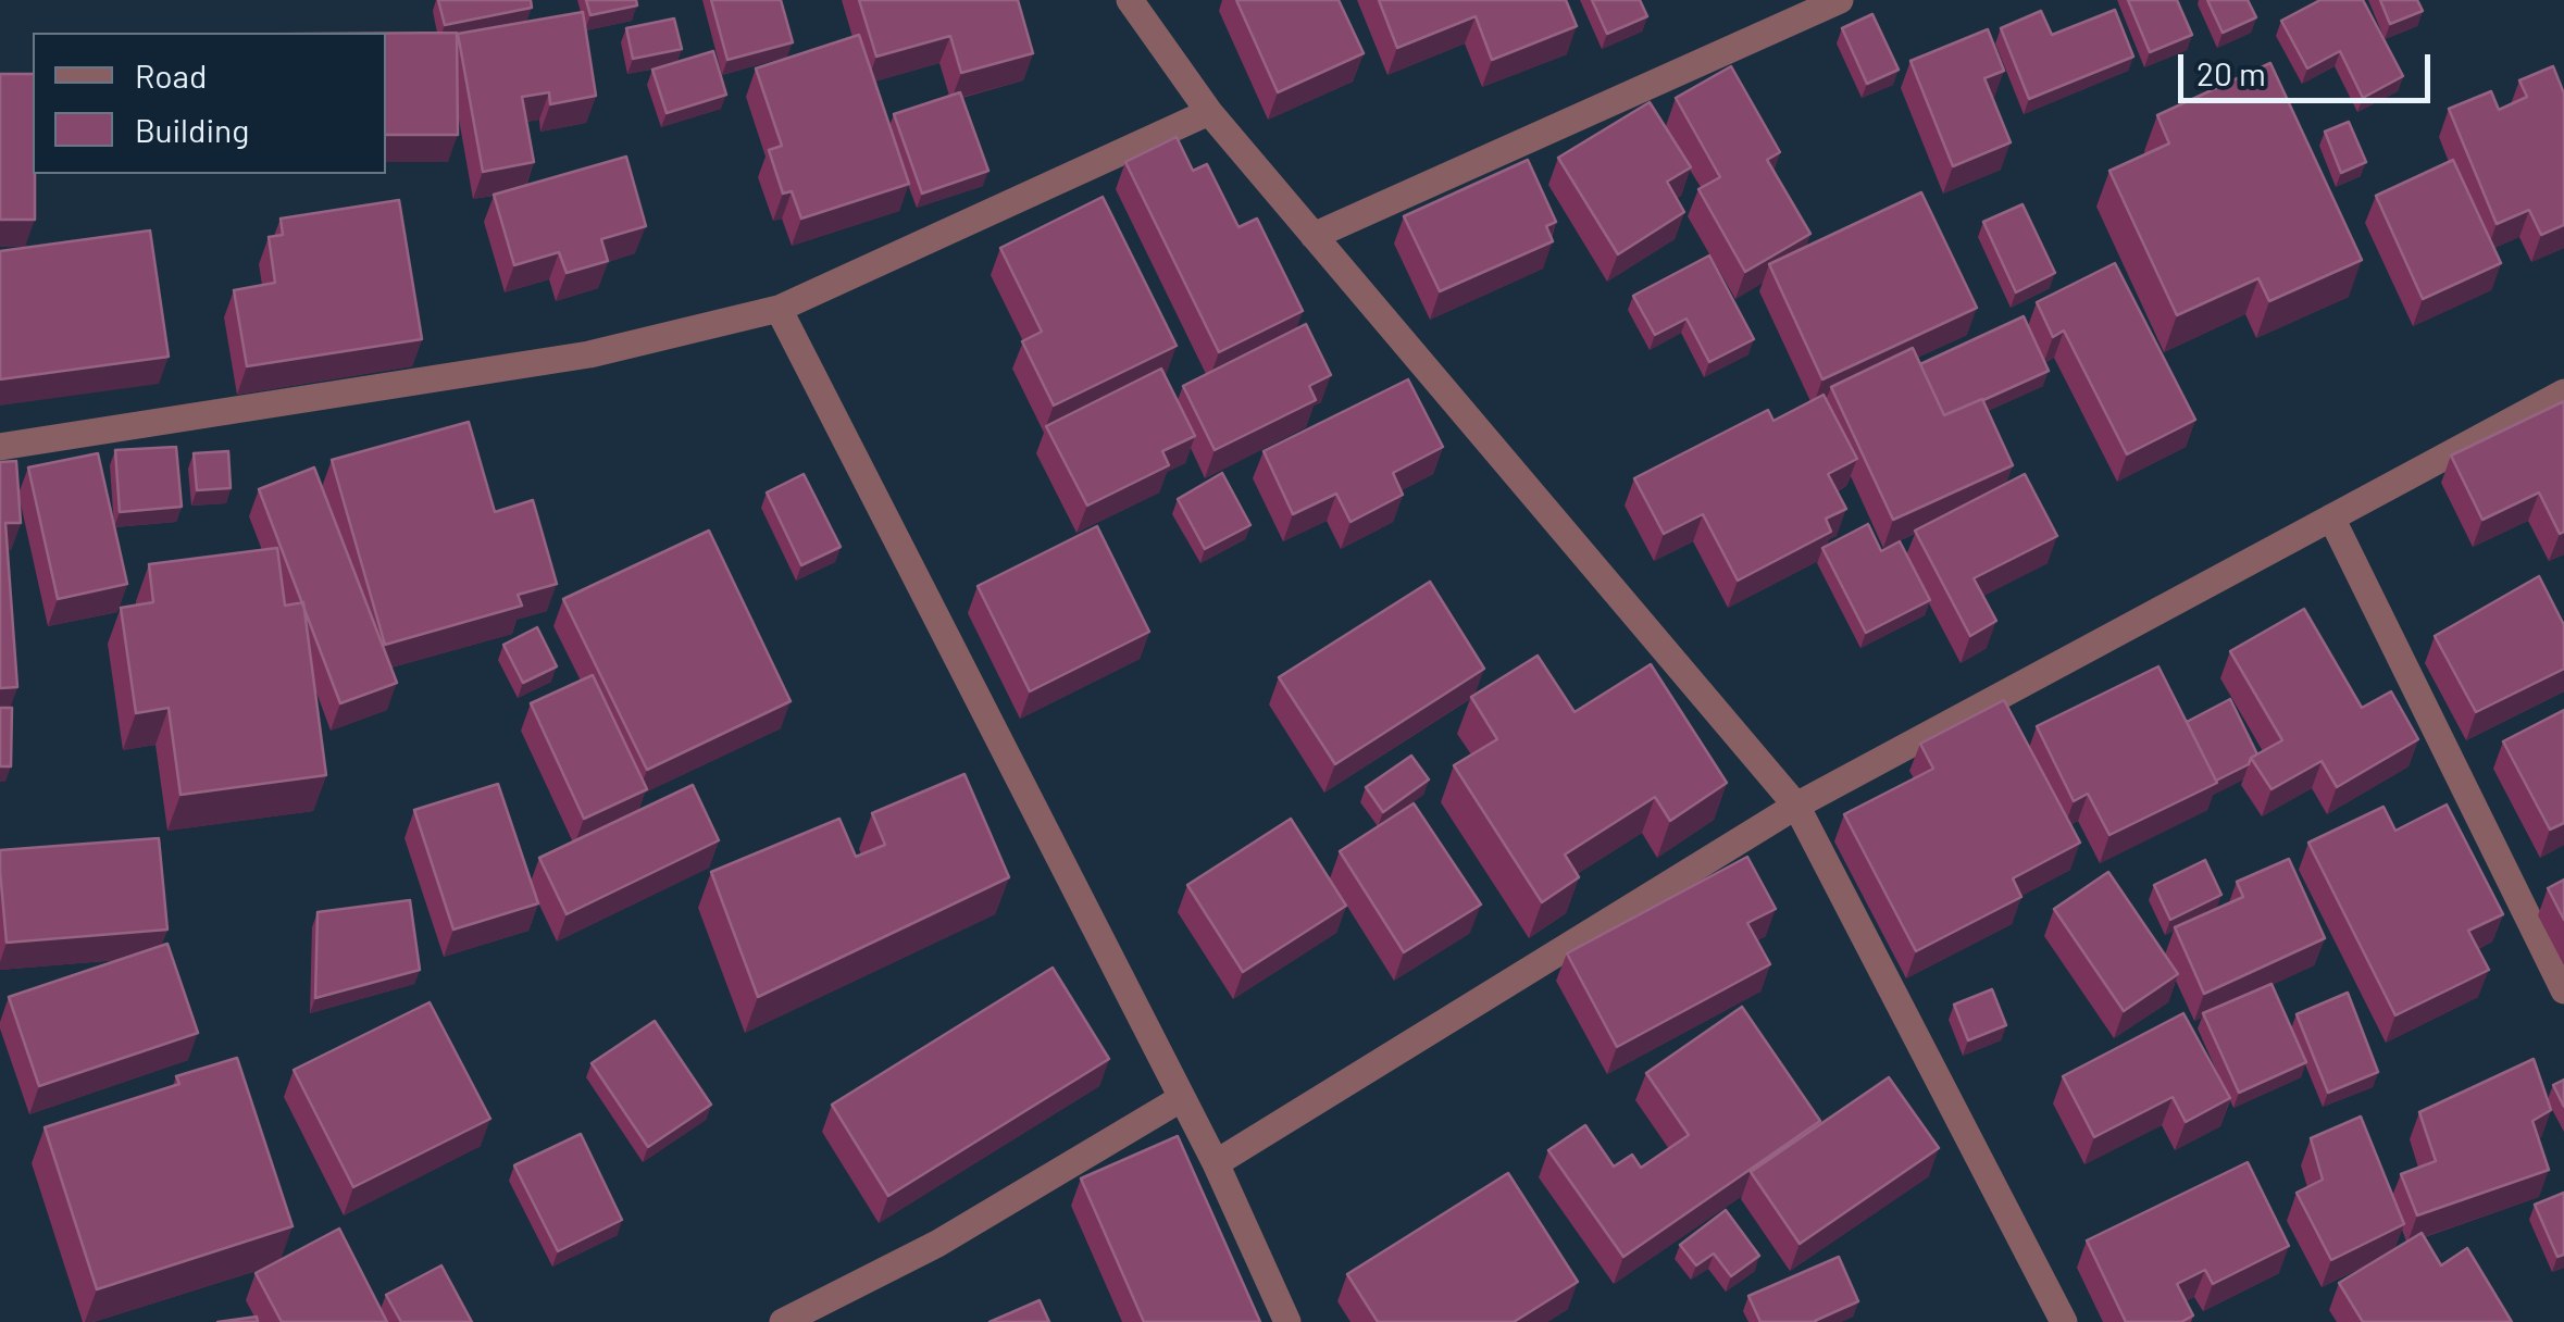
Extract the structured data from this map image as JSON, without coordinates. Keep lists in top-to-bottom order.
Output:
{
  "legend": ["Road", "Building"],
  "scale_bar": "20 m"
}
